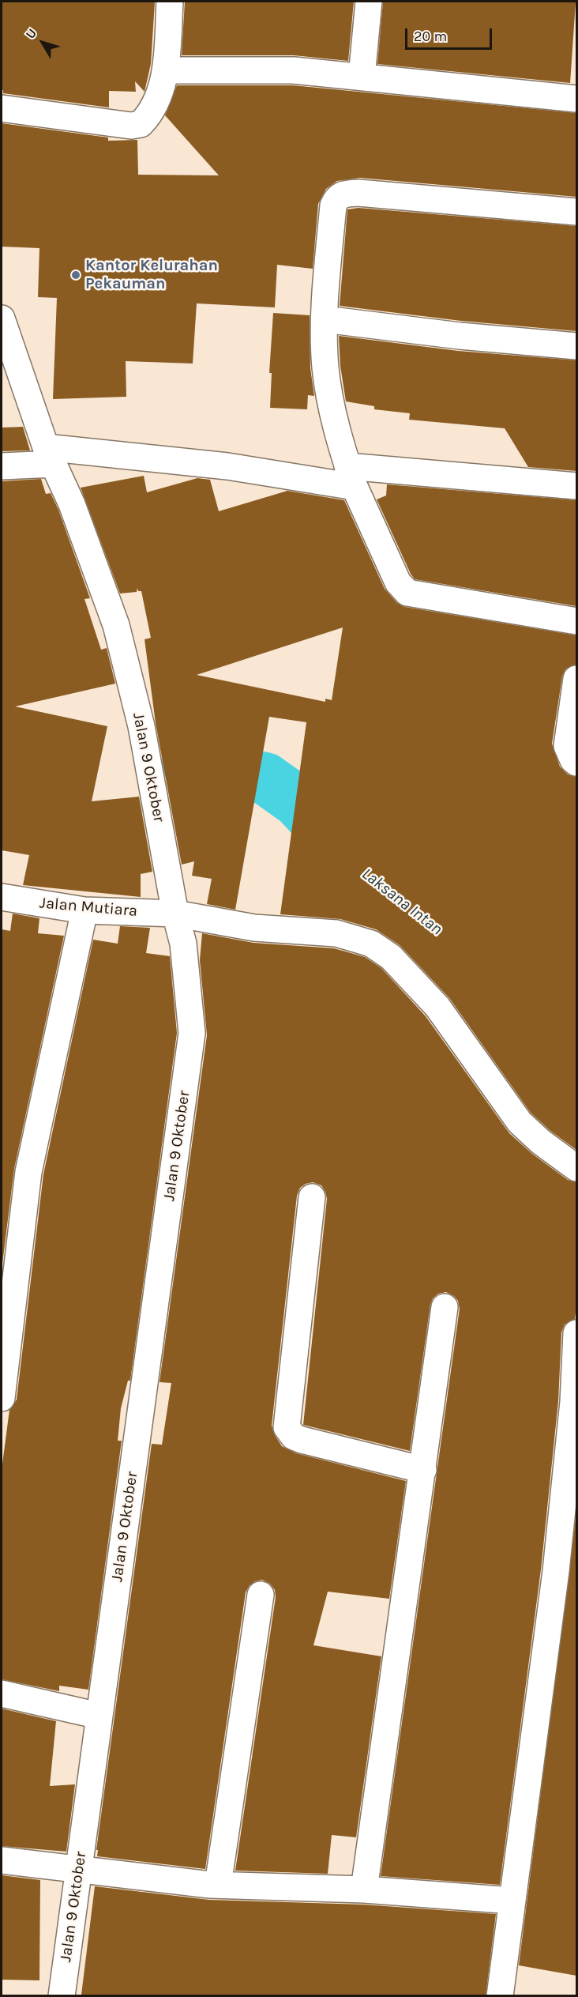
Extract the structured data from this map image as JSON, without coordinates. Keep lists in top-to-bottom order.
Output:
{
  "streets": {
    "street": ["Jalan 9 Oktober", "Jalan Mutiara"]
  },
  "crossings": [
    ["Jalan 9 Oktober", "Jalan Mutiara"]
  ],
  "water": ["Laksana Intan"],
  "places": ["Kantor Kelurahan Pekauman"],
  "scale_bar": "20 m",
  "north": "top left"
}
